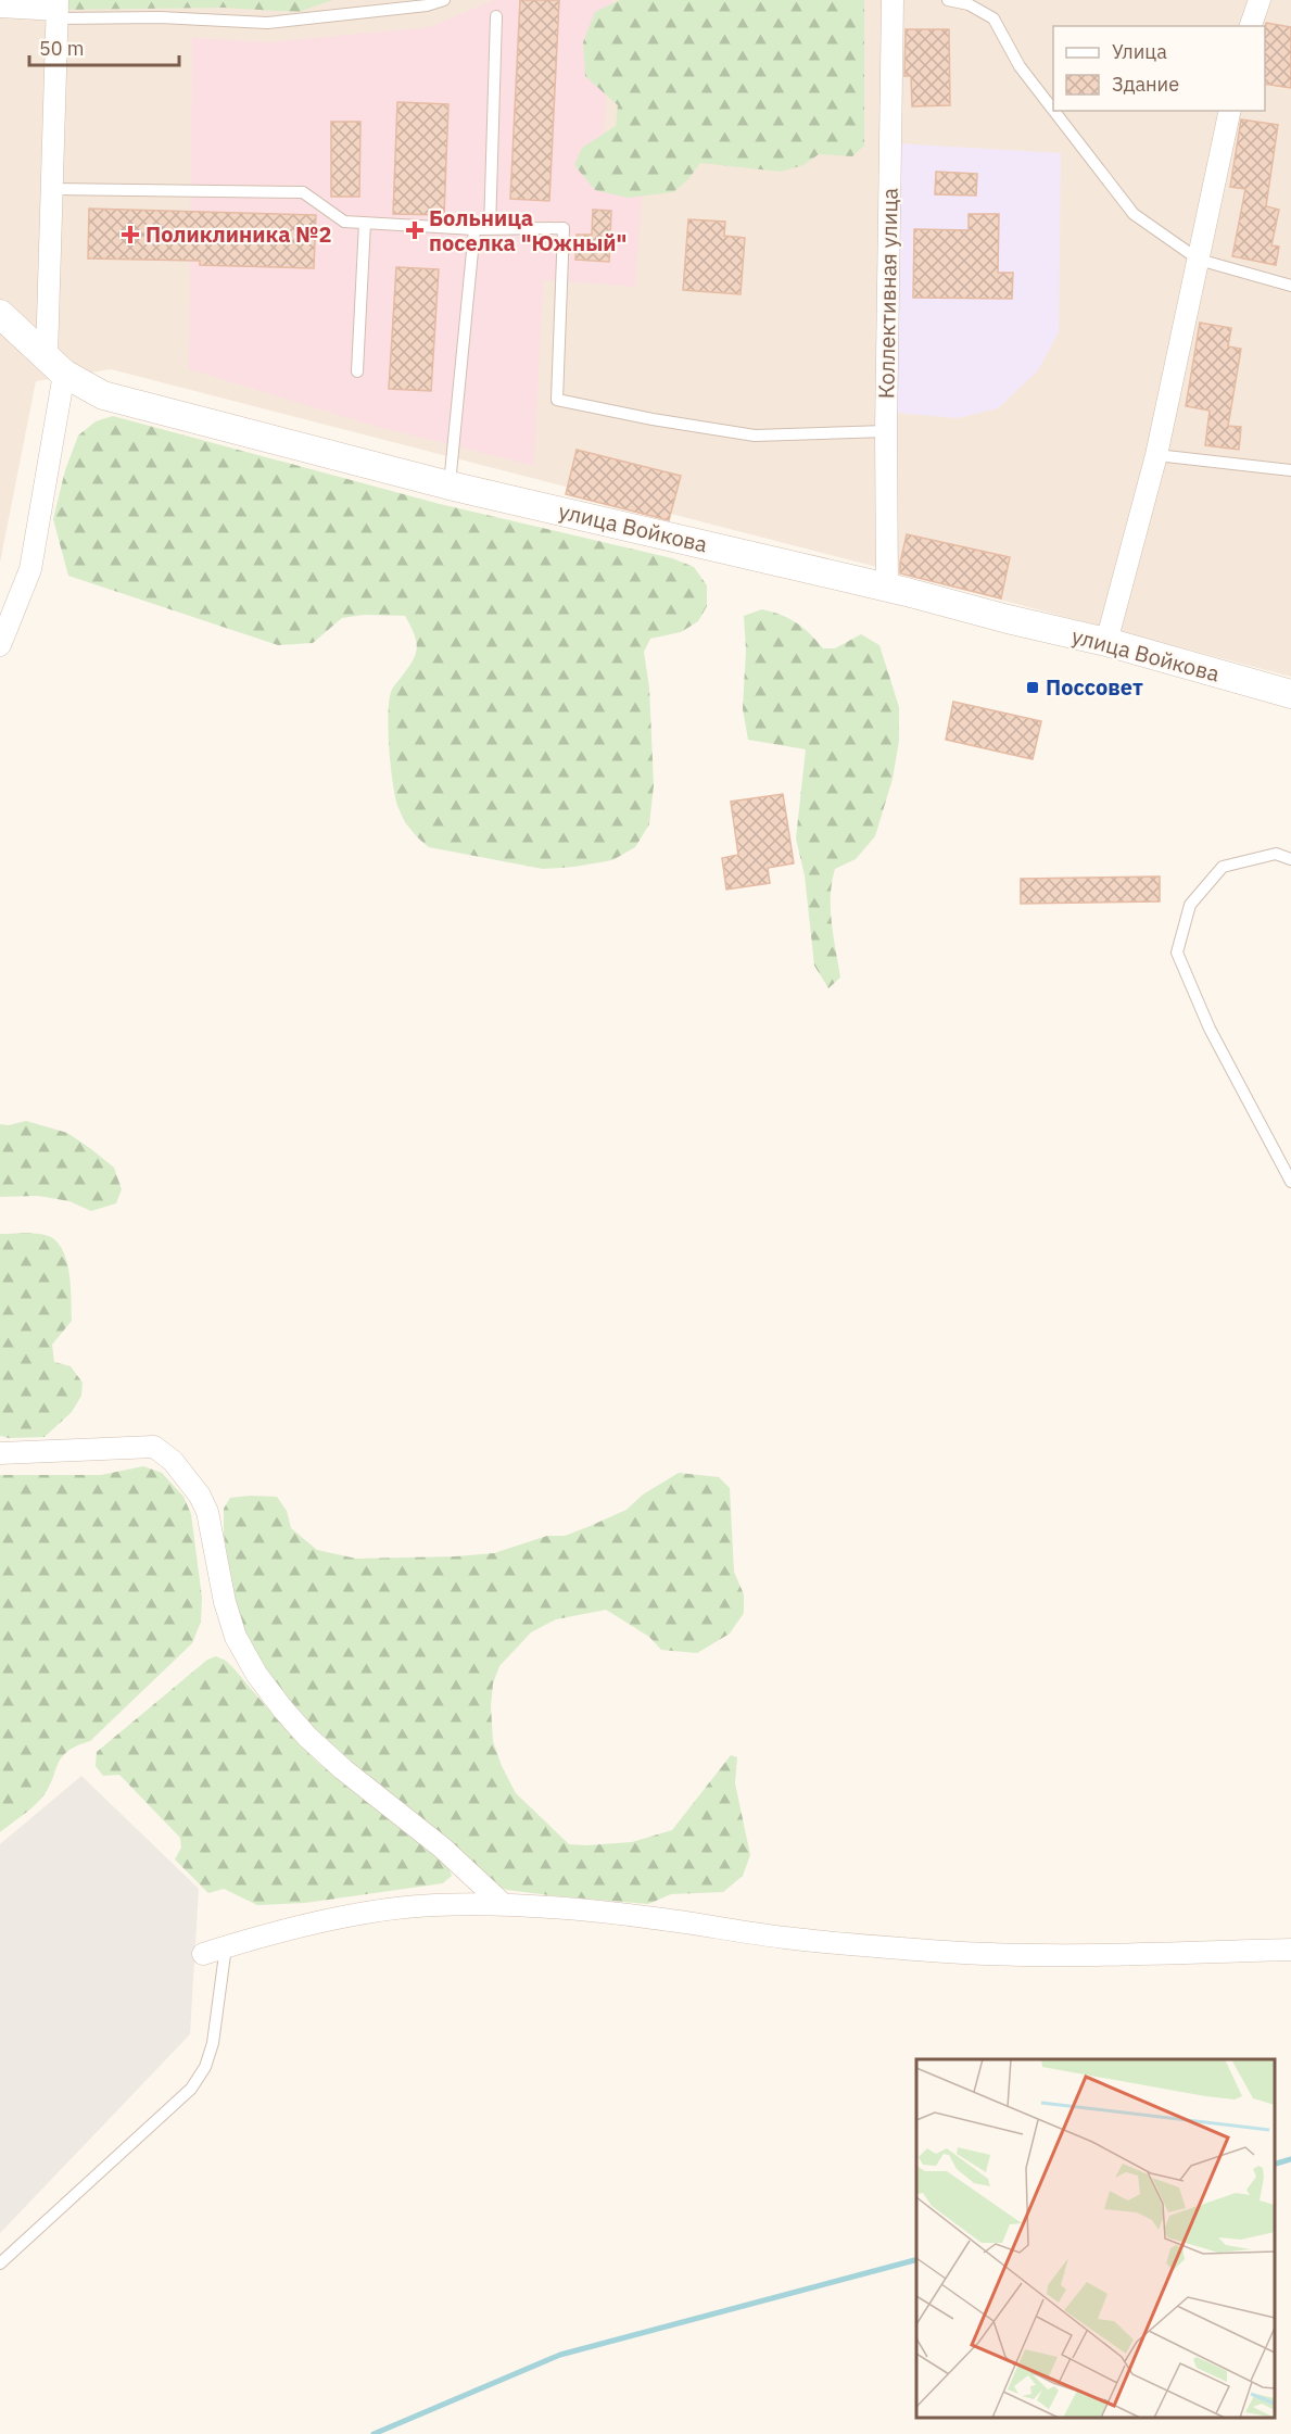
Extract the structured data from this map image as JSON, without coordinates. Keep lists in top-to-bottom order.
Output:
{
  "streets": {
    "street": ["Коллективная улица", "улица Войкова"]
  },
  "crossings": [
    ["Коллективная улица", "улица Войкова"]
  ],
  "places": {
    "health": ["Больница поселка \"Южный\"", "Поликлиника №2"],
    "transit": ["Поссовет"]
  },
  "legend": ["Улица", "Здание"],
  "scale_bar": "50 m"
}
